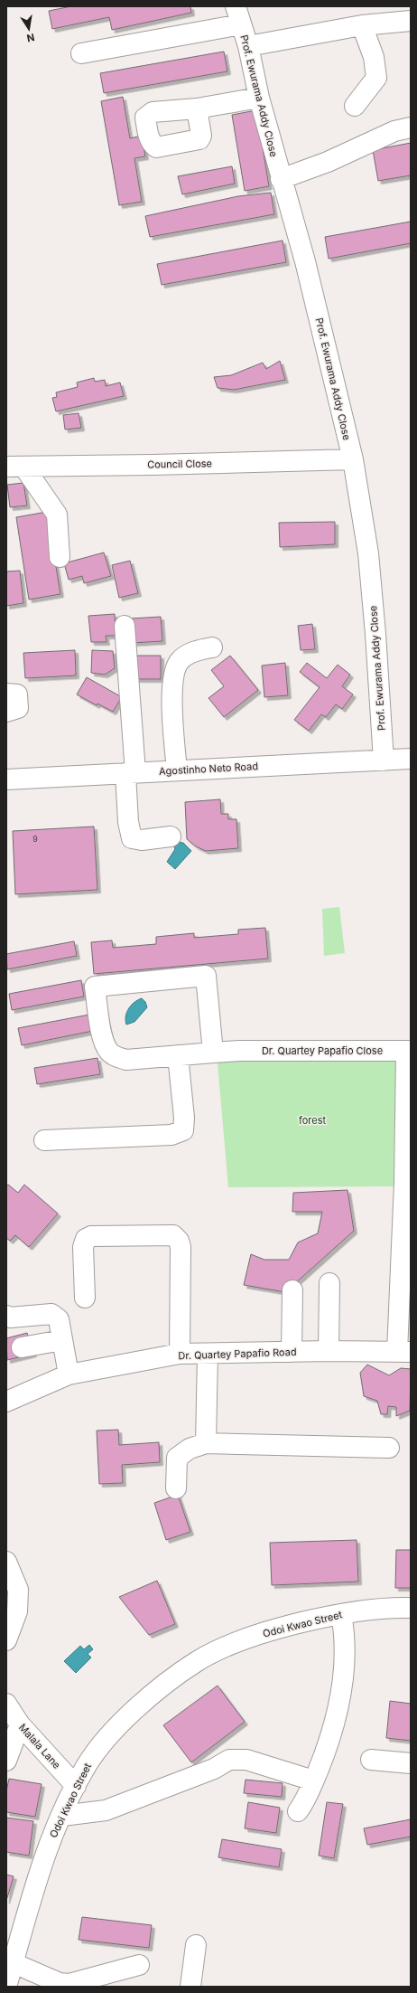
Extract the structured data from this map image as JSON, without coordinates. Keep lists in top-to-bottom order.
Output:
{
  "streets": {
    "street": [
      "Prof. Ewurama Addy Close",
      "Council Close",
      "Agostinho Neto Road",
      "Dr. Quartey Papafio Close",
      "Dr. Quartey Papafio Road",
      "Odoi Kwao Street",
      "Malala Lane"
    ]
  },
  "crossings": [
    ["Prof. Ewurama Addy Close", "Council Close"],
    ["Prof. Ewurama Addy Close", "Agostinho Neto Road"],
    ["Dr. Quartey Papafio Close", "Dr. Quartey Papafio Road"],
    ["Odoi Kwao Street", "Malala Lane"]
  ],
  "parks": ["forest"],
  "house_numbers": ["9"],
  "north": "bottom"
}
